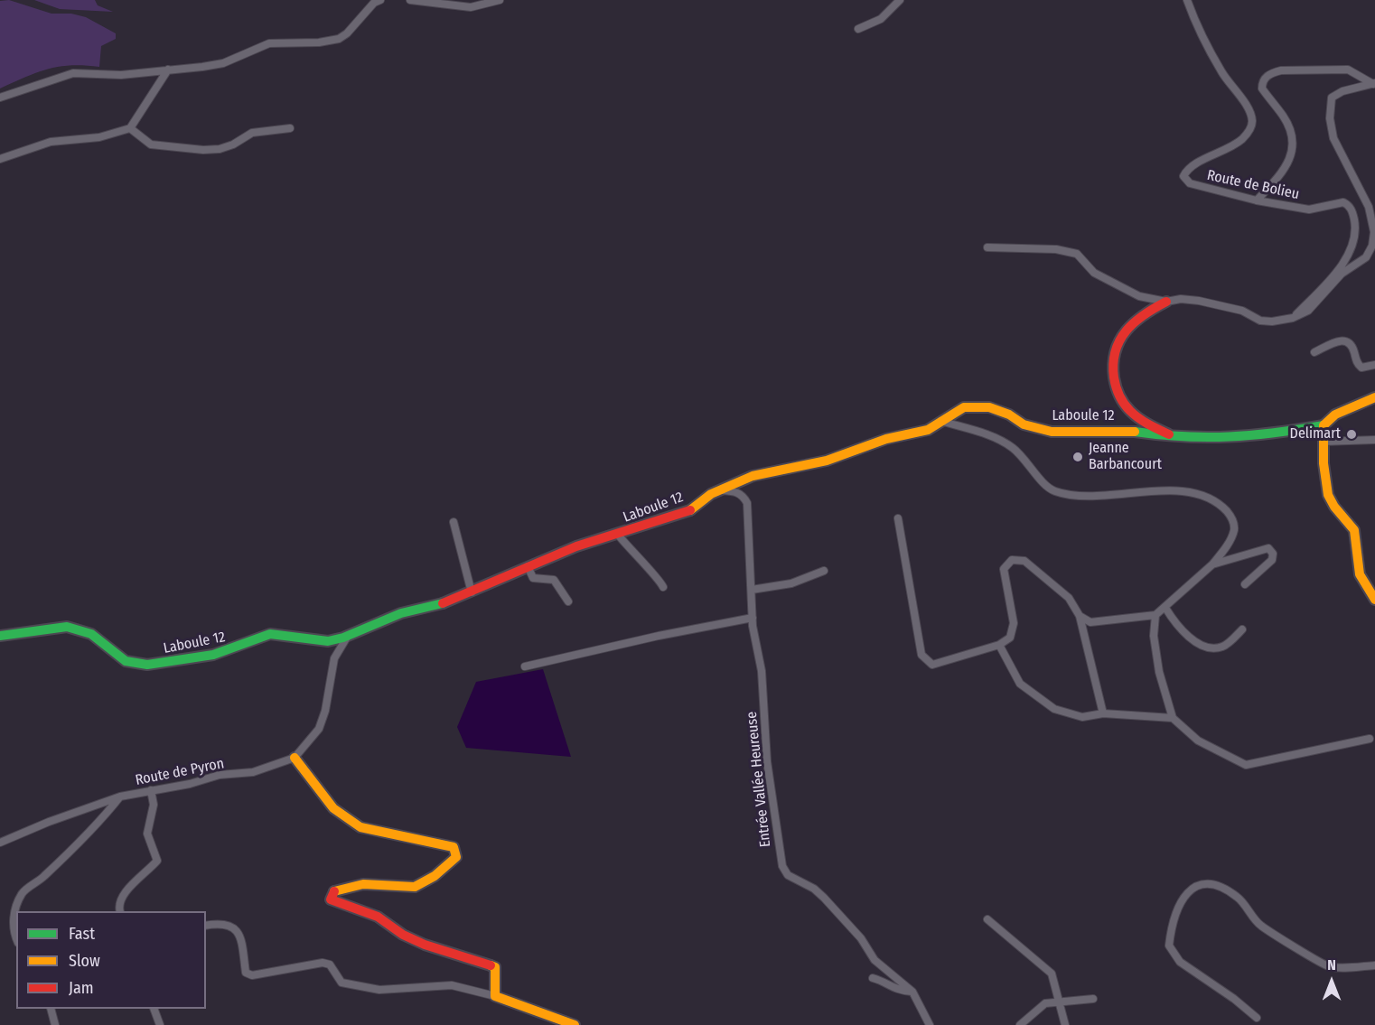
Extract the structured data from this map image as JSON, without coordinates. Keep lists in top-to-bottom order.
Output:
{
  "streets": {
    "street": [
      "Route de Bolieu",
      "Laboule 12",
      "Route de Pyron",
      "Entrée Vallée Heureuse"
    ]
  },
  "crossings": [
    ["Laboule 12", "Entrée Vallée Heureuse"]
  ],
  "places": ["Delimart", "Jeanne Barbancourt"],
  "legend": ["Fast", "Slow", "Jam"],
  "north": "top"
}
